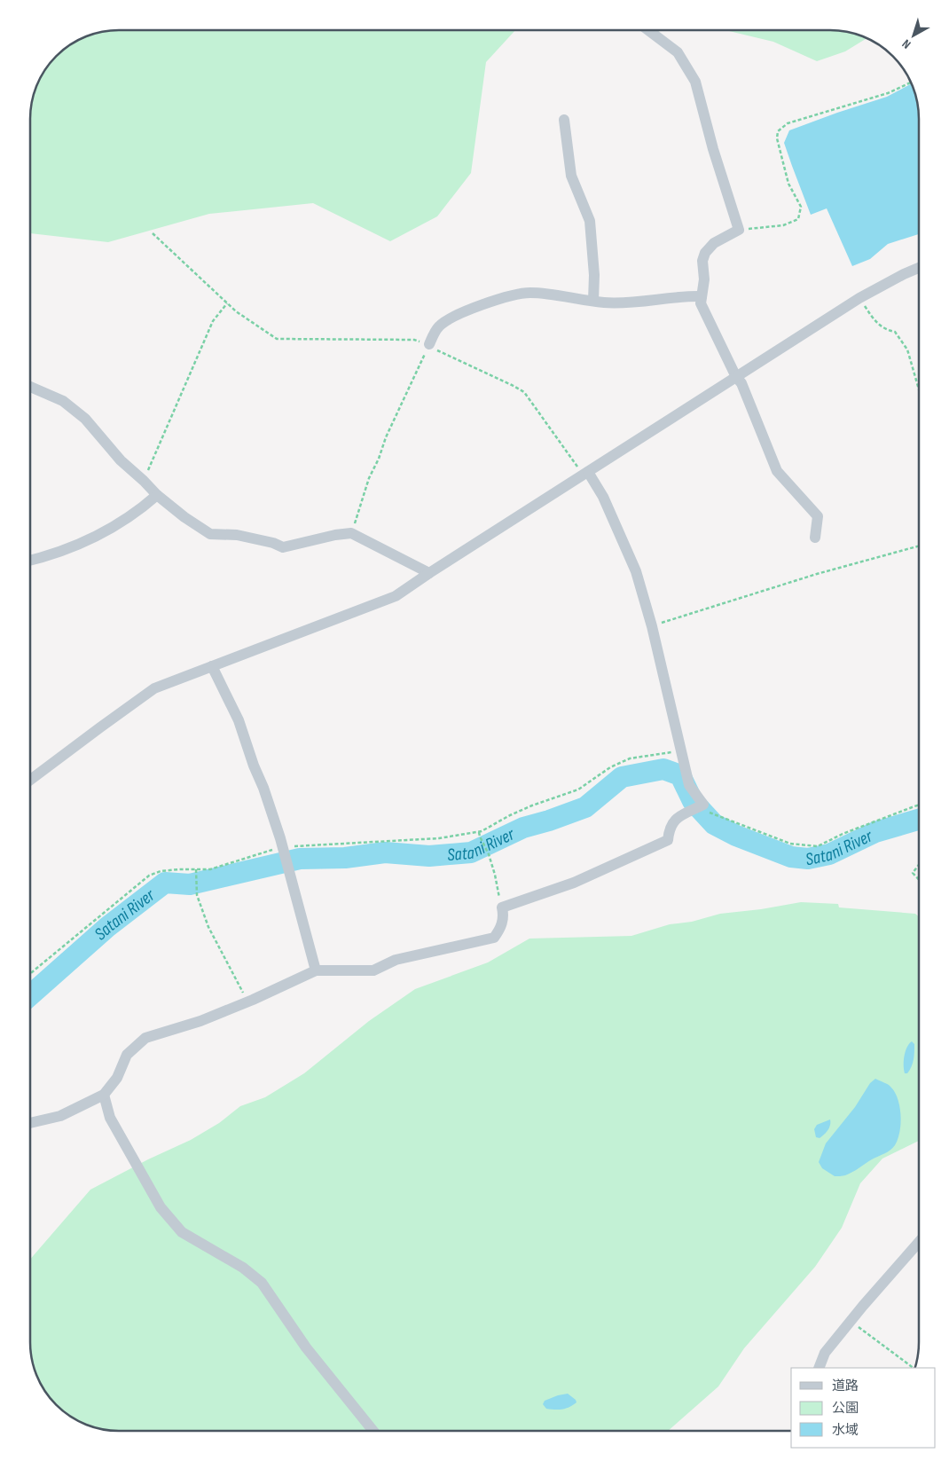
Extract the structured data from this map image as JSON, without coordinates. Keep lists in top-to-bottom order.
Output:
{
  "water": ["Satani River"],
  "legend": ["道路", "公園", "水域"],
  "north": "bottom left"
}
